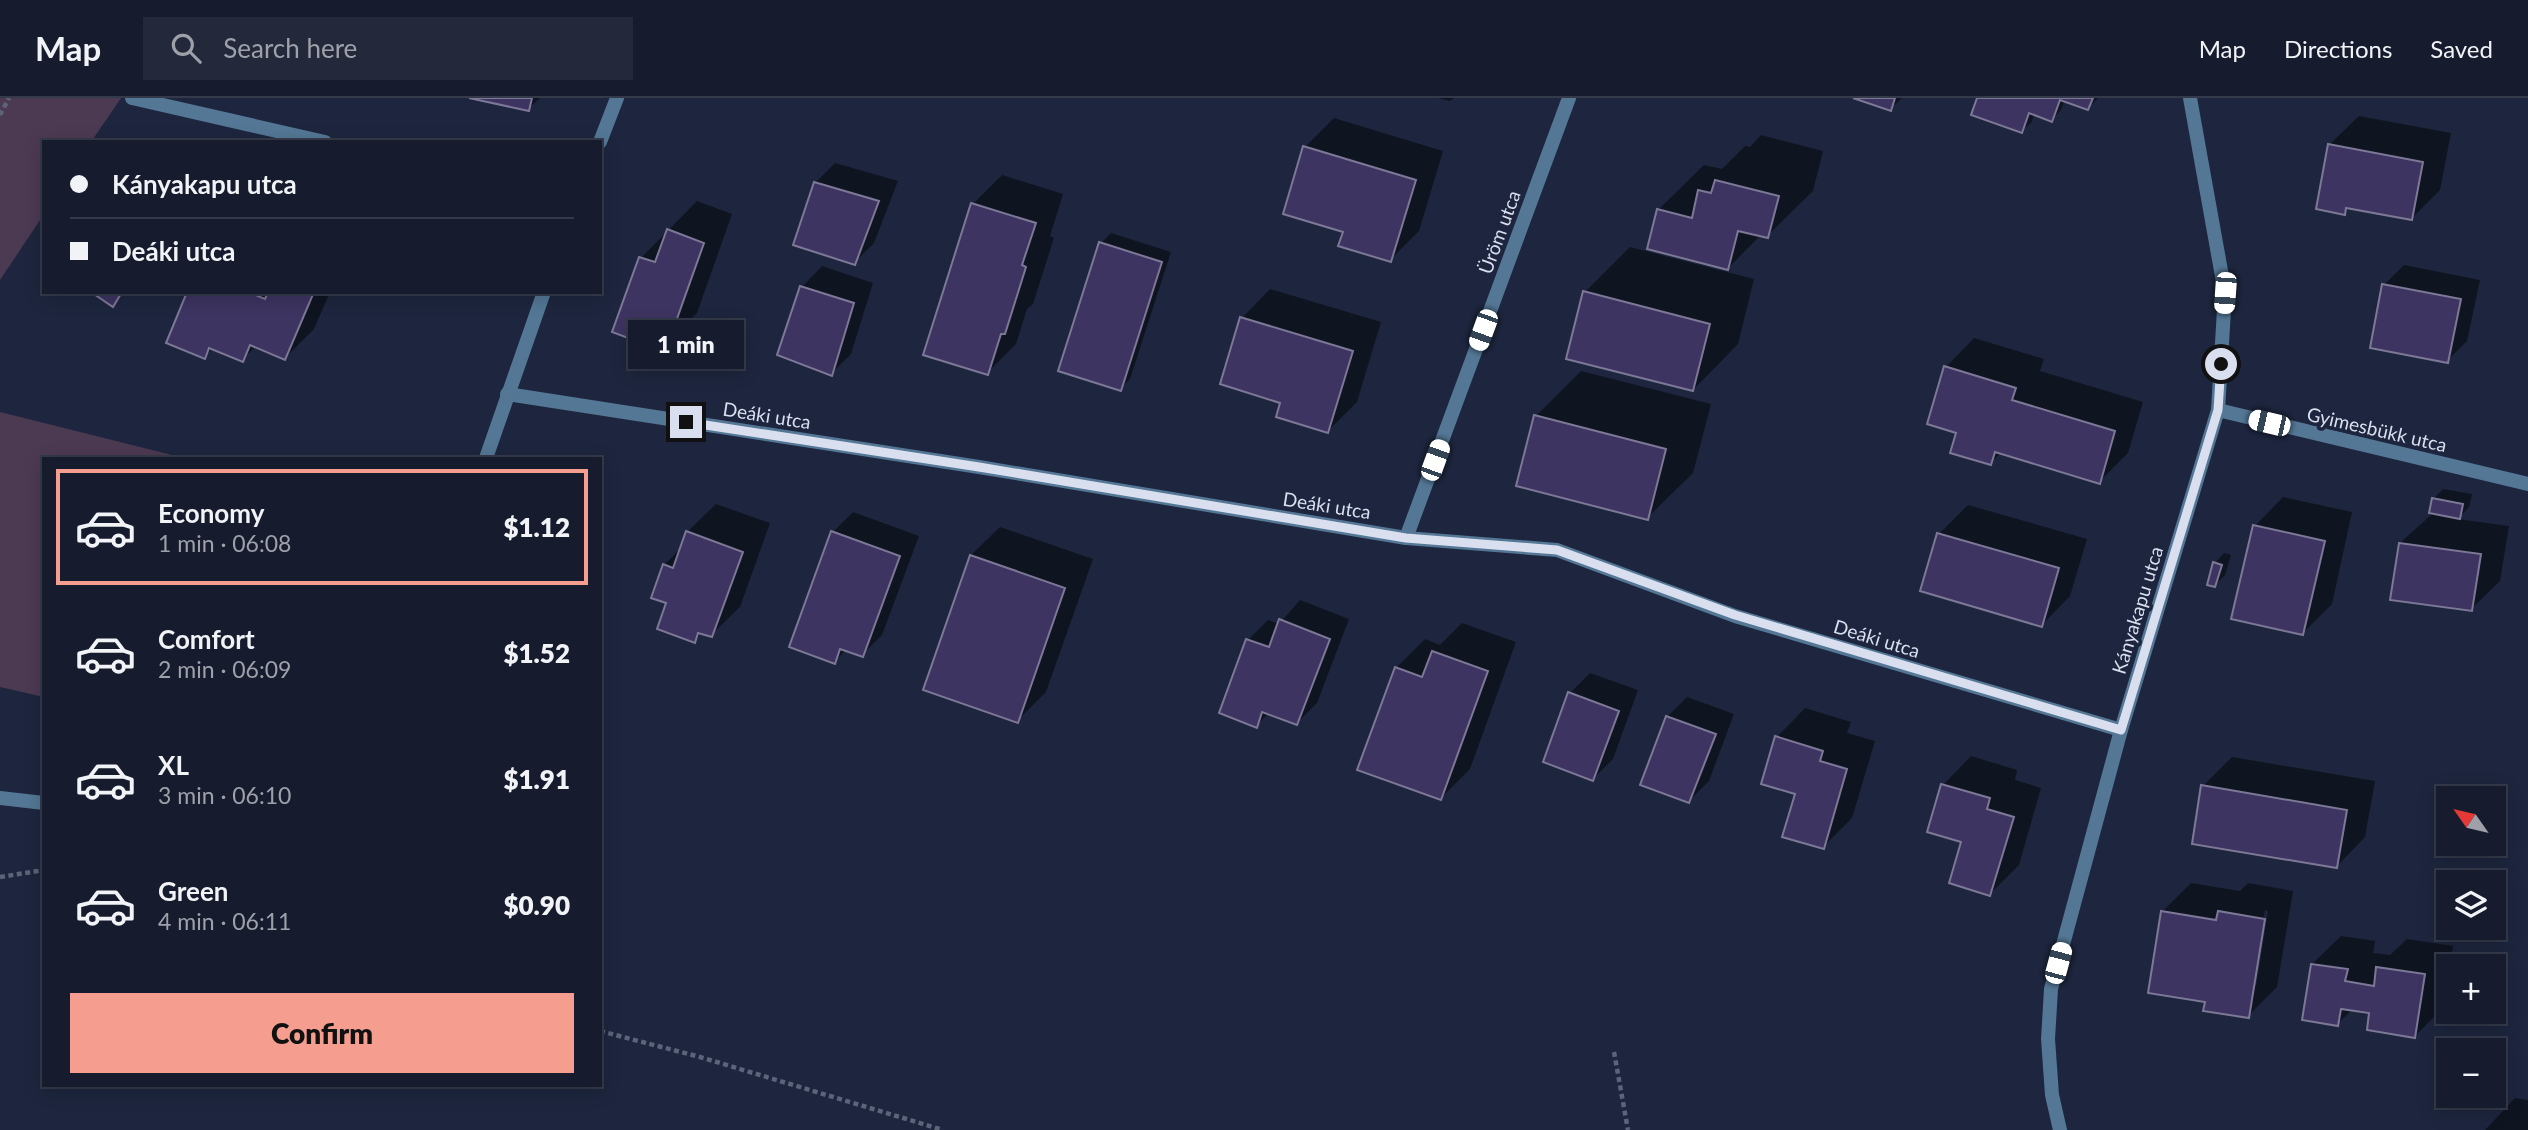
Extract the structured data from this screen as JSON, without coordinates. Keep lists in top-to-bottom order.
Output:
{
  "streets": {
    "street": [
      "Üröm utca",
      "Deáki utca",
      "Gyimesbükk utca",
      "Kányakapu utca"
    ]
  },
  "crossings": [
    ["Üröm utca", "Deáki utca"],
    ["Deáki utca", "Kányakapu utca"],
    ["Gyimesbükk utca", "Kányakapu utca"]
  ],
  "north": "top left",
  "page": {
    "header": "Map",
    "search": "Search here",
    "nav": ["Map", "Directions", "Saved"],
    "banner": ["Kányakapu utca", "Deáki utca"],
    "bubble": "1 min",
    "list": [
      {
        "name": "Economy",
        "note": "1 min · 06:08",
        "value": "$1.12"
      },
      {
        "name": "Comfort",
        "note": "2 min · 06:09",
        "value": "$1.52"
      },
      {
        "name": "XL",
        "note": "3 min · 06:10",
        "value": "$1.91"
      },
      {
        "name": "Green",
        "note": "4 min · 06:11",
        "value": "$0.90"
      }
    ],
    "map_buttons": ["+", "−"],
    "buttons": "Confirm"
  }
}
